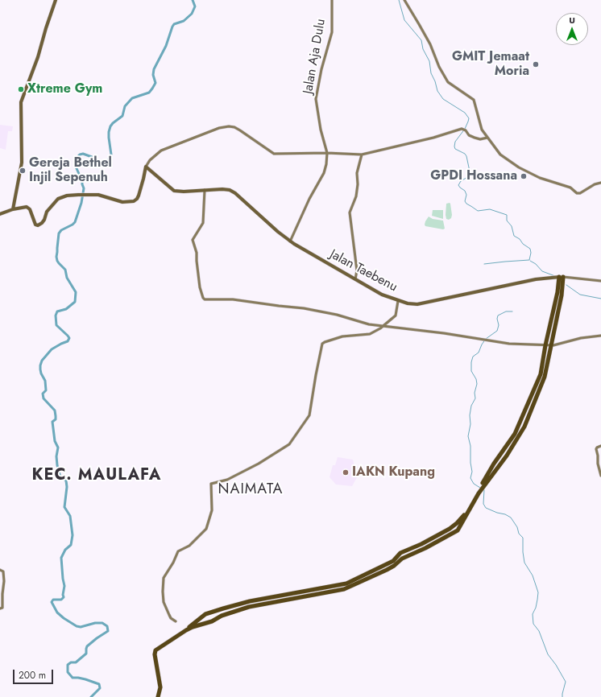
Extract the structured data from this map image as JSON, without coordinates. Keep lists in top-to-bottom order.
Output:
{
  "streets": {
    "main road": ["Jalan Taebenu"],
    "street": ["Jalan Aja Dulu"]
  },
  "crossings": [
    ["Jalan Aja Dulu", "Jalan Taebenu"]
  ],
  "districts": ["KEC. MAULAFA", "NAIMATA"],
  "places": [
    "GMIT Jemaat Moria",
    "Xtreme Gym",
    "Gereja Bethel Injil Sepenuh",
    "GPDI Hossana",
    "IAKN Kupang"
  ],
  "scale_bar": "200 m",
  "north": "top"
}
